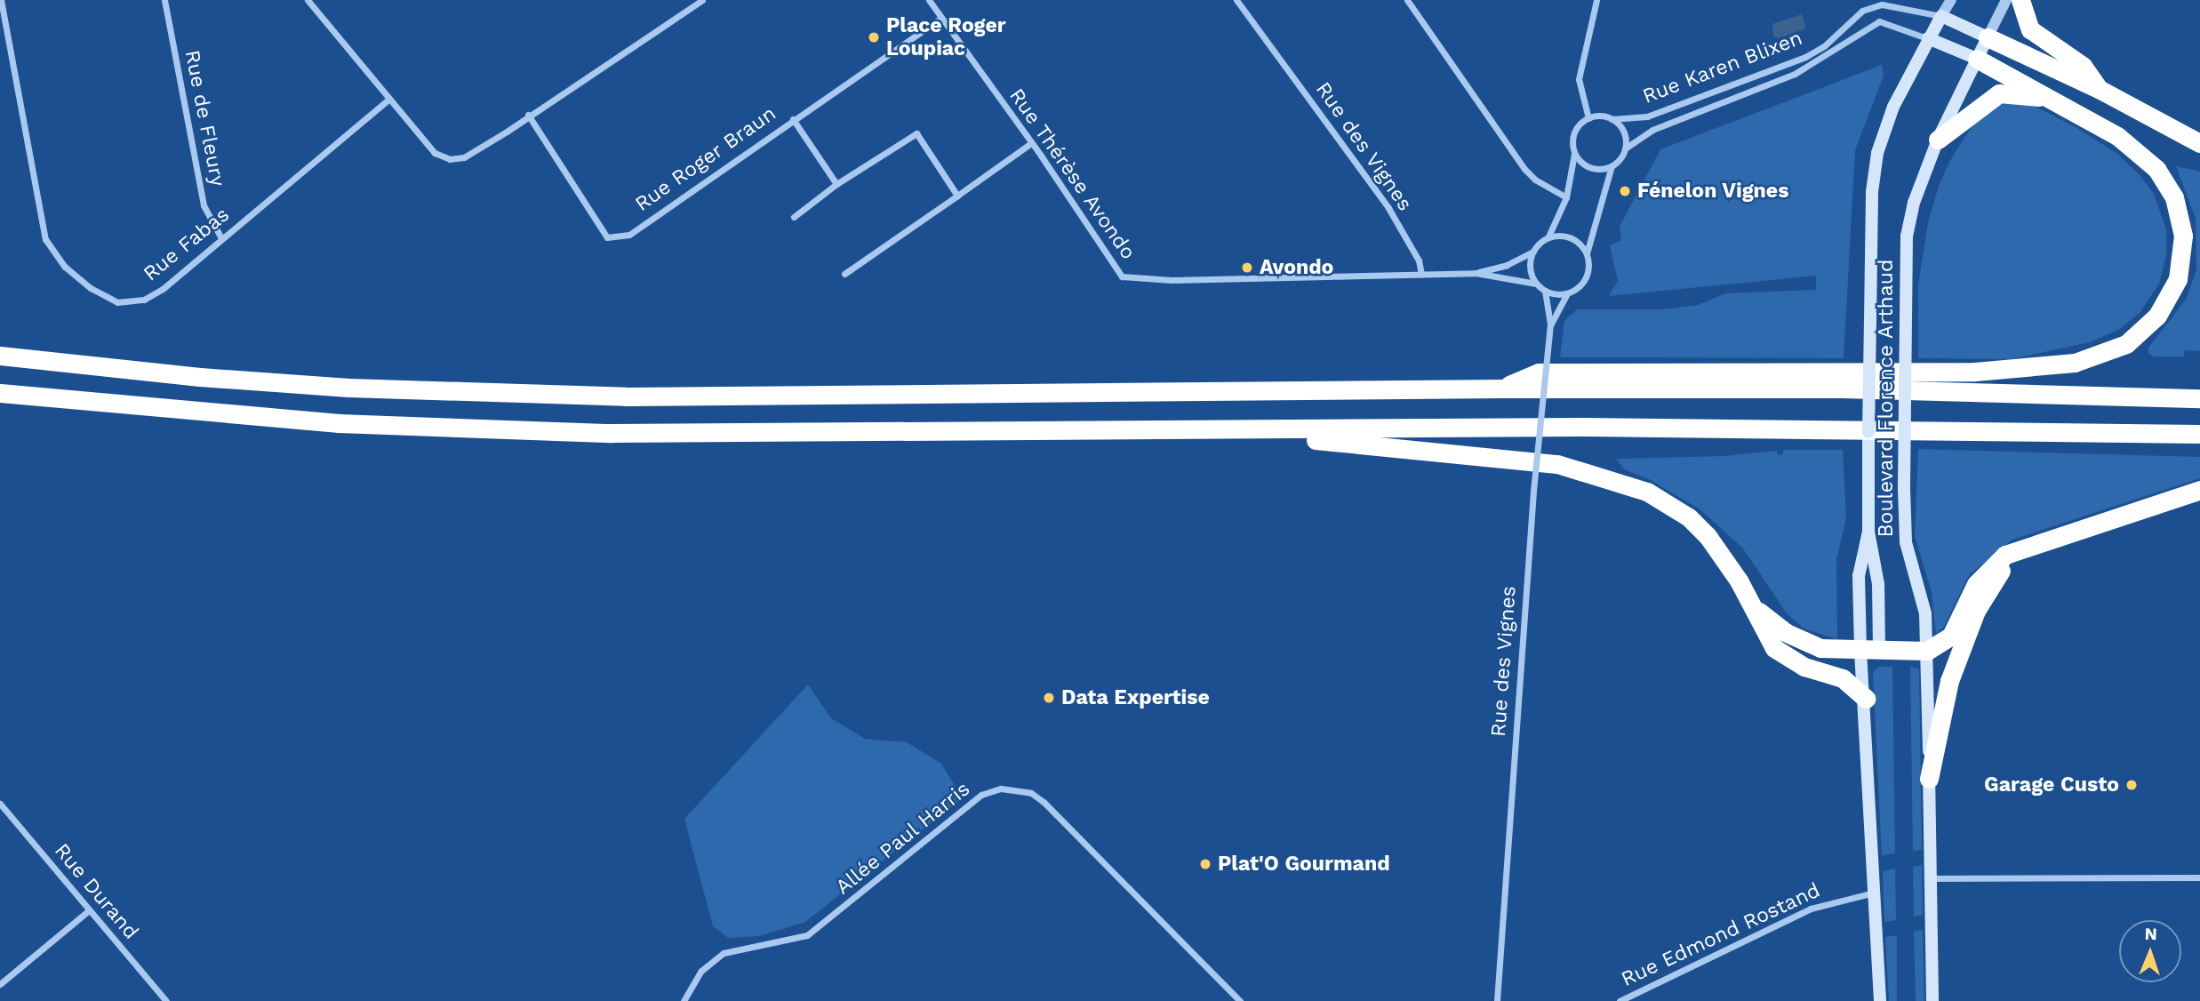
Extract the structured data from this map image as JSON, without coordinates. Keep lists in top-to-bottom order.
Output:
{
  "streets": {
    "main road": ["Boulevard Florence Arthaud"],
    "street": [
      "Rue Karen Blixen",
      "Rue de Fleury",
      "Rue des Vignes",
      "Rue Roger Braun",
      "Rue Thérèse Avondo",
      "Rue Fabas",
      "Allée Paul Harris",
      "Rue Durand",
      "Rue Edmond Rostand"
    ]
  },
  "crossings": [
    ["Rue Karen Blixen", "Boulevard Florence Arthaud"],
    ["Rue de Fleury", "Rue Fabas"],
    ["Rue des Vignes", "Rue Thérèse Avondo"],
    ["Rue Roger Braun", "Rue Thérèse Avondo"],
    ["Boulevard Florence Arthaud", "Rue Edmond Rostand"]
  ],
  "places": [
    "Place Roger Loupiac",
    "Fénelon Vignes",
    "Avondo",
    "Data Expertise",
    "Garage Custo",
    "Plat'O Gourmand"
  ],
  "north": "top"
}
